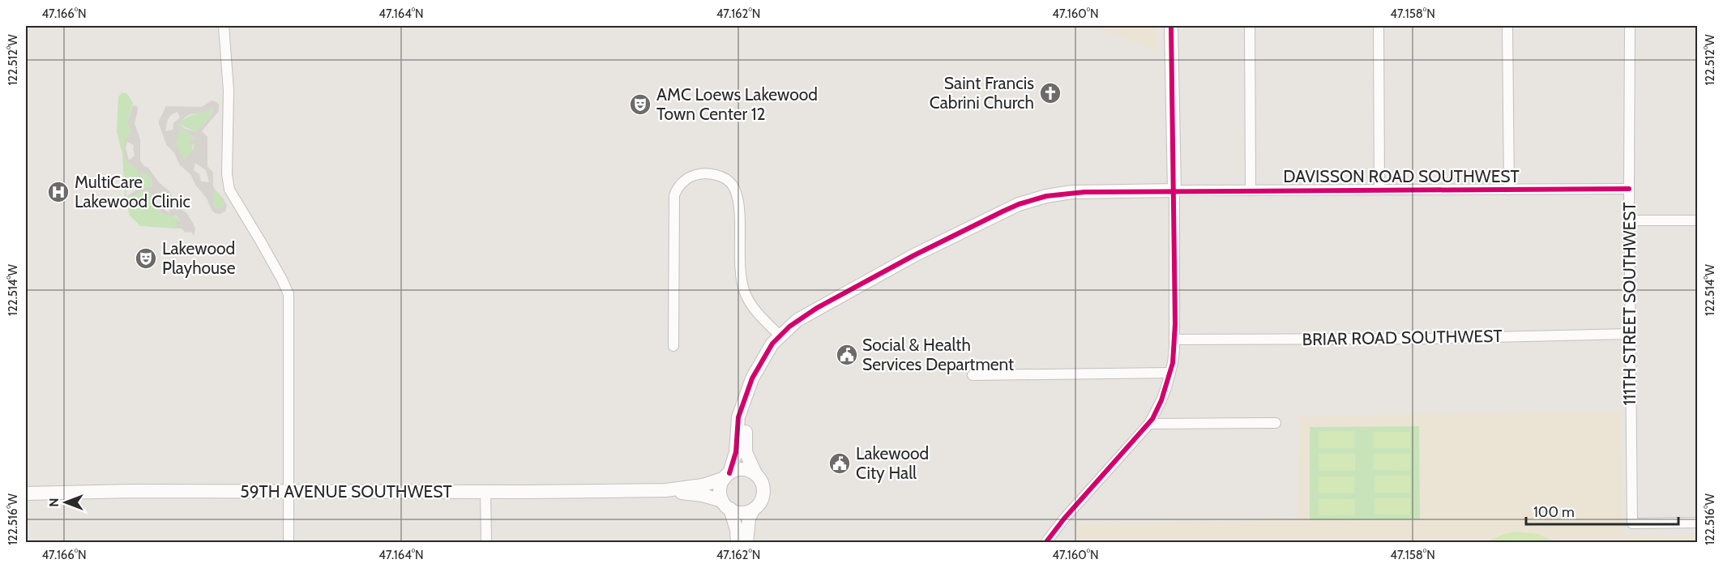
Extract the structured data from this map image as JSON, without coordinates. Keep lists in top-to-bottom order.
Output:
{
  "streets": {
    "street": [
      "DAVISSON ROAD SOUTHWEST",
      "111TH STREET SOUTHWEST",
      "BRIAR ROAD SOUTHWEST",
      "59TH AVENUE SOUTHWEST"
    ]
  },
  "crossings": [
    ["DAVISSON ROAD SOUTHWEST", "111TH STREET SOUTHWEST"],
    ["111TH STREET SOUTHWEST", "BRIAR ROAD SOUTHWEST"]
  ],
  "places": {
    "church": ["Saint Francis Cabrini Church"],
    "theatre": ["AMC Loews Lakewood Town Center 12", "Lakewood Playhouse"],
    "hospital": ["MultiCare Lakewood Clinic"],
    "public building": ["Social & Health Services Department", "Lakewood City Hall"]
  },
  "scale_bar": "100 m",
  "north": "left",
  "coordinates": [
    "47.166°N",
    "47.164°N",
    "47.162°N",
    "47.160°N",
    "47.158°N",
    "122.512°W",
    "122.514°W",
    "122.516°W"
  ]
}
